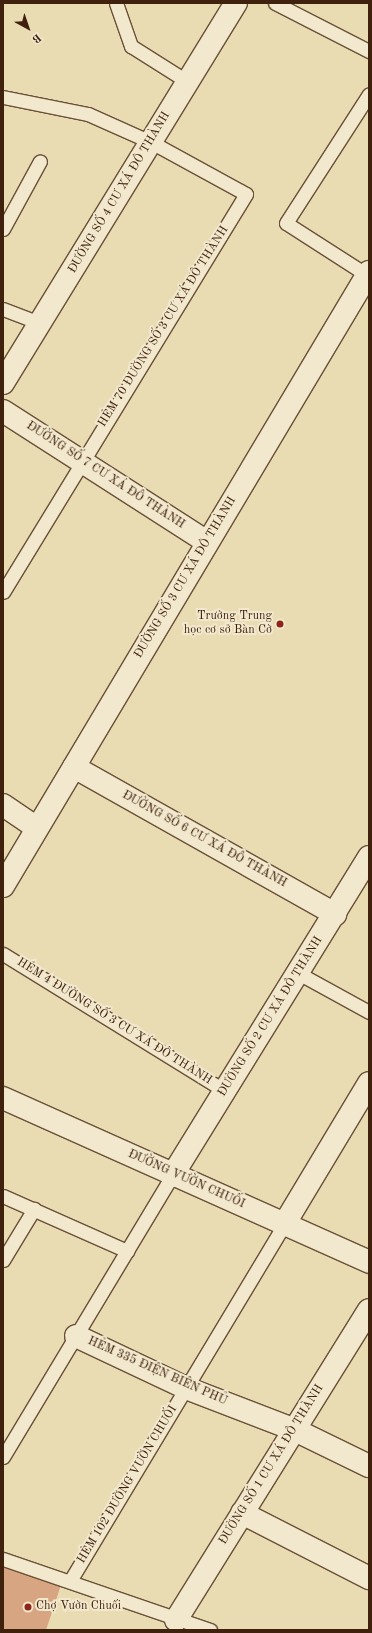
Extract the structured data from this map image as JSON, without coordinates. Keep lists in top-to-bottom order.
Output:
{
  "streets": {
    "street": [
      "ÐƯỜNG SỐ 4 CƯ XÁ ĐÔ THÀNH",
      "ĐƯỜNG SỐ 7 CƯ XÁ ĐÔ THÀNH",
      "ÐƯỜNG SỐ 3 CƯ XÁ ĐÔ THÀNH",
      "ĐƯỜNG SỐ 6 CƯ XÁ ĐÔ THÀNH",
      "ÐƯỜNG SỐ 2 CƯ XÁ ĐÔ THÀNH",
      "ĐƯỜNG VƯỜN CHUỐI",
      "HẺM 335 ĐIỆN BIÊN PHỦ",
      "ÐƯỜNG SỐ 1 CƯ XÁ ĐÔ THÀNH"
    ],
    "lane": ["HẺM 70 ÐƯỜNG SỐ 3 CƯ XÁ ĐÔ THÀNH", "HẺM 4 ÐƯỜNG SỐ 3 CƯ XÁ ĐÔ THÀNH", "HẺM 102 ĐƯỜNG VƯỜN CHUỐI"]
  },
  "crossings": [
    ["ÐƯỜNG SỐ 4 CƯ XÁ ĐÔ THÀNH", "HẺM 70 ÐƯỜNG SỐ 3 CƯ XÁ ĐÔ THÀNH"],
    ["HẺM 70 ÐƯỜNG SỐ 3 CƯ XÁ ĐÔ THÀNH", "ĐƯỜNG SỐ 7 CƯ XÁ ĐÔ THÀNH"],
    ["ĐƯỜNG SỐ 7 CƯ XÁ ĐÔ THÀNH", "ÐƯỜNG SỐ 3 CƯ XÁ ĐÔ THÀNH"],
    ["ÐƯỜNG SỐ 3 CƯ XÁ ĐÔ THÀNH", "ĐƯỜNG SỐ 6 CƯ XÁ ĐÔ THÀNH"],
    ["ĐƯỜNG SỐ 6 CƯ XÁ ĐÔ THÀNH", "ÐƯỜNG SỐ 2 CƯ XÁ ĐÔ THÀNH"],
    ["ÐƯỜNG SỐ 2 CƯ XÁ ĐÔ THÀNH", "HẺM 4 ÐƯỜNG SỐ 3 CƯ XÁ ĐÔ THÀNH"],
    ["ÐƯỜNG SỐ 2 CƯ XÁ ĐÔ THÀNH", "ĐƯỜNG VƯỜN CHUỐI"],
    ["ĐƯỜNG VƯỜN CHUỐI", "HẺM 102 ĐƯỜNG VƯỜN CHUỐI"],
    ["HẺM 335 ĐIỆN BIÊN PHỦ", "ÐƯỜNG SỐ 1 CƯ XÁ ĐÔ THÀNH"],
    ["HẺM 335 ĐIỆN BIÊN PHỦ", "HẺM 102 ĐƯỜNG VƯỜN CHUỐI"]
  ],
  "places": ["Trường Trung học cơ sở Bàn Cờ", "Chợ Vườn Chuối"],
  "north": "bottom right"
}
